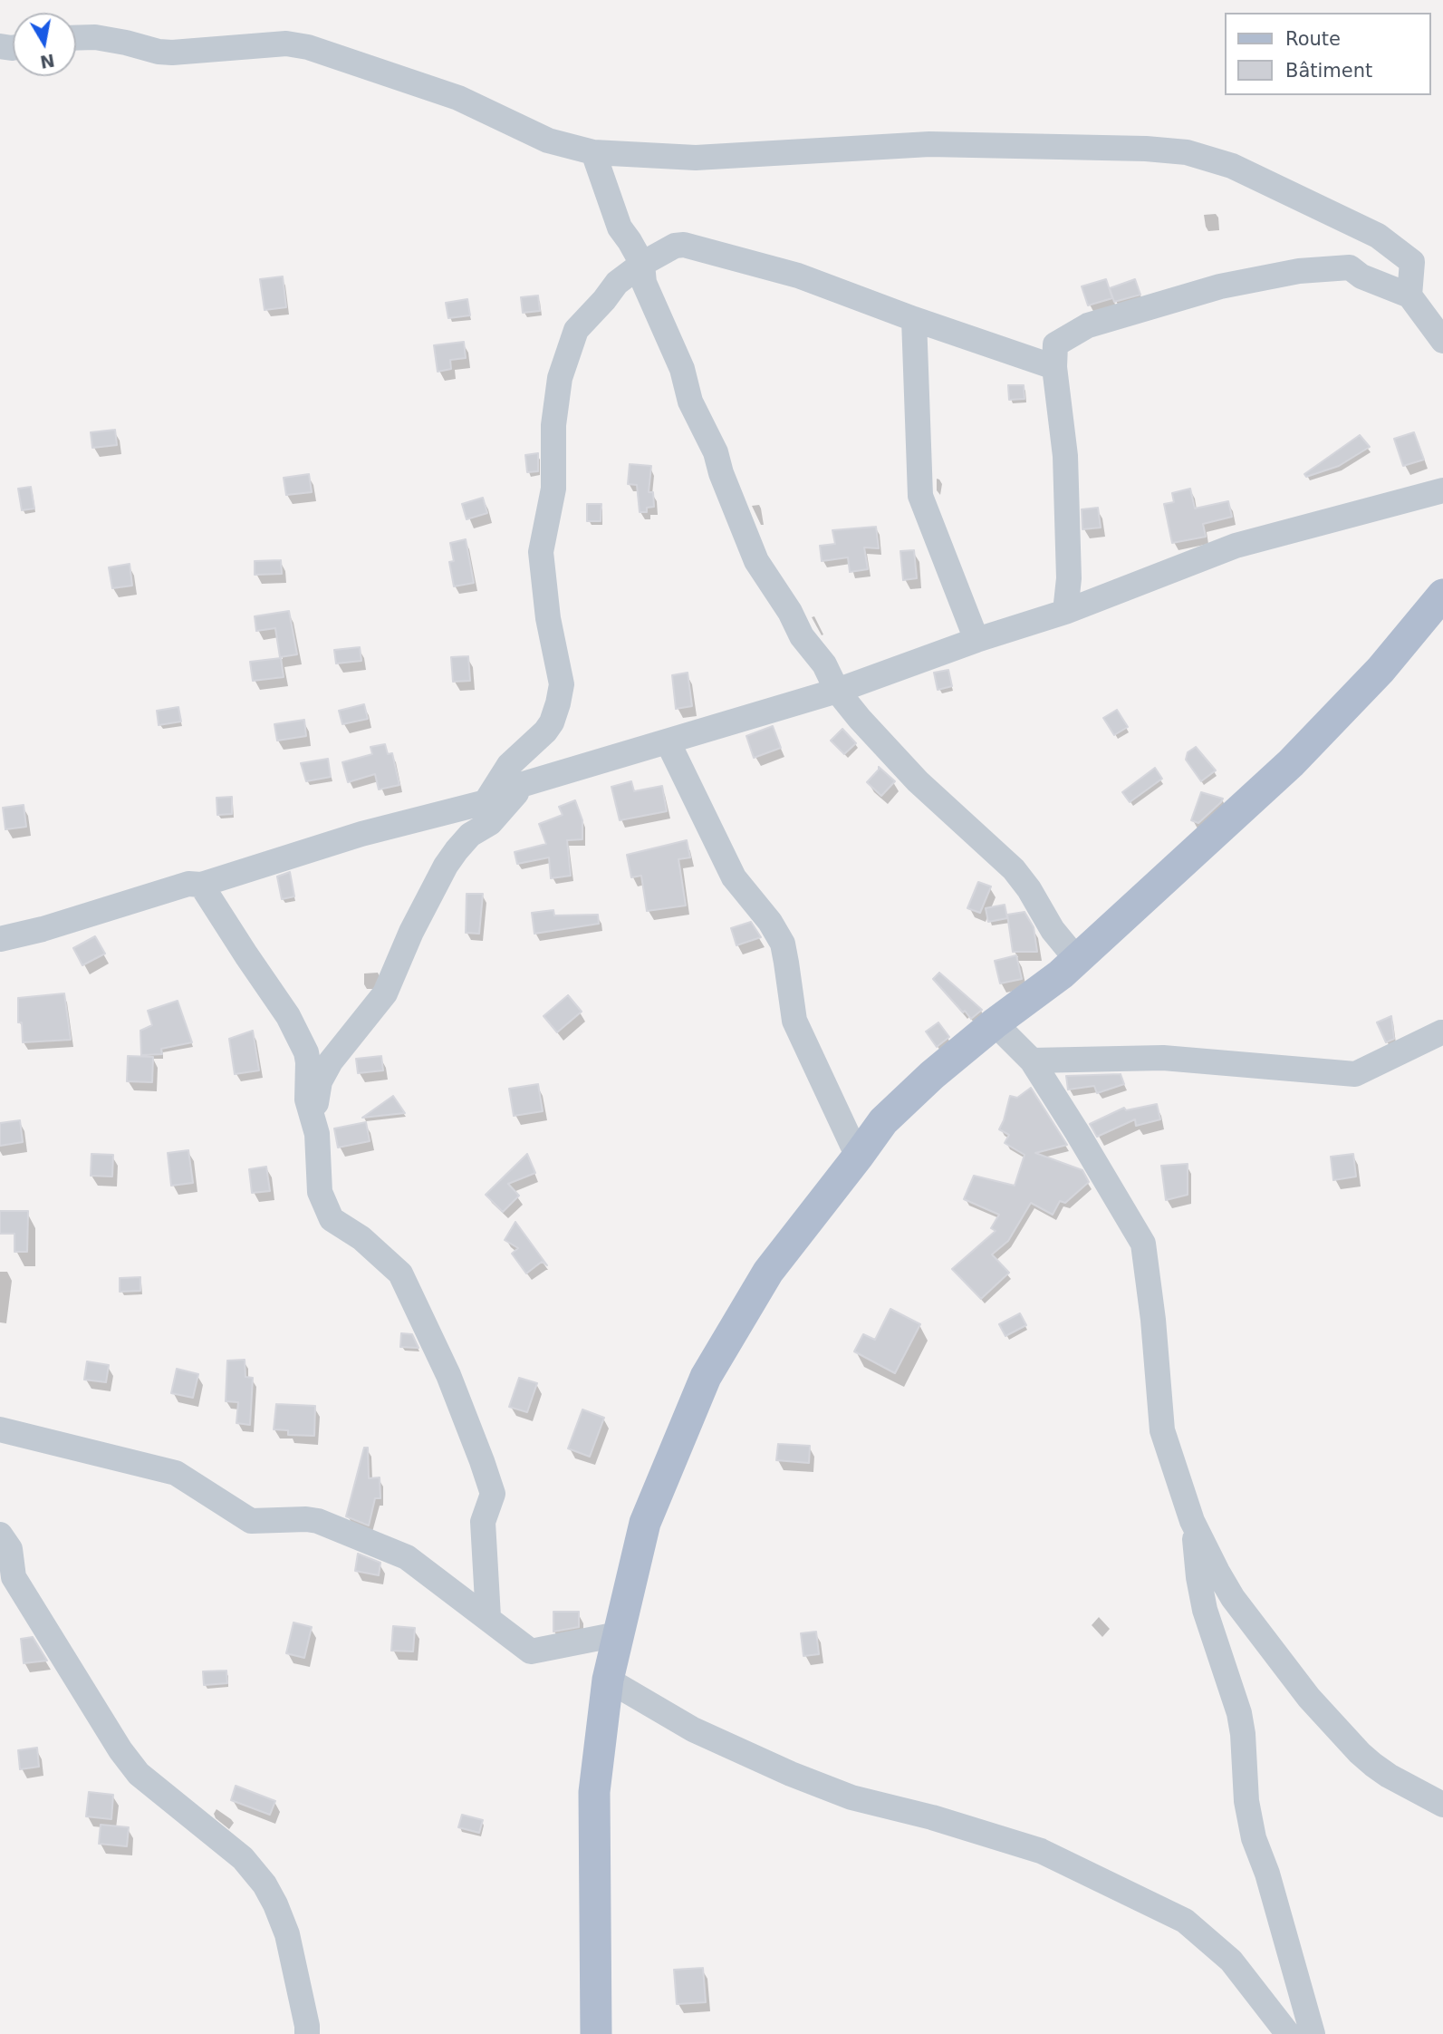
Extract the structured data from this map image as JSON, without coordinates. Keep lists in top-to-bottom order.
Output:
{
  "legend": ["Route", "Bâtiment"],
  "north": "bottom"
}
